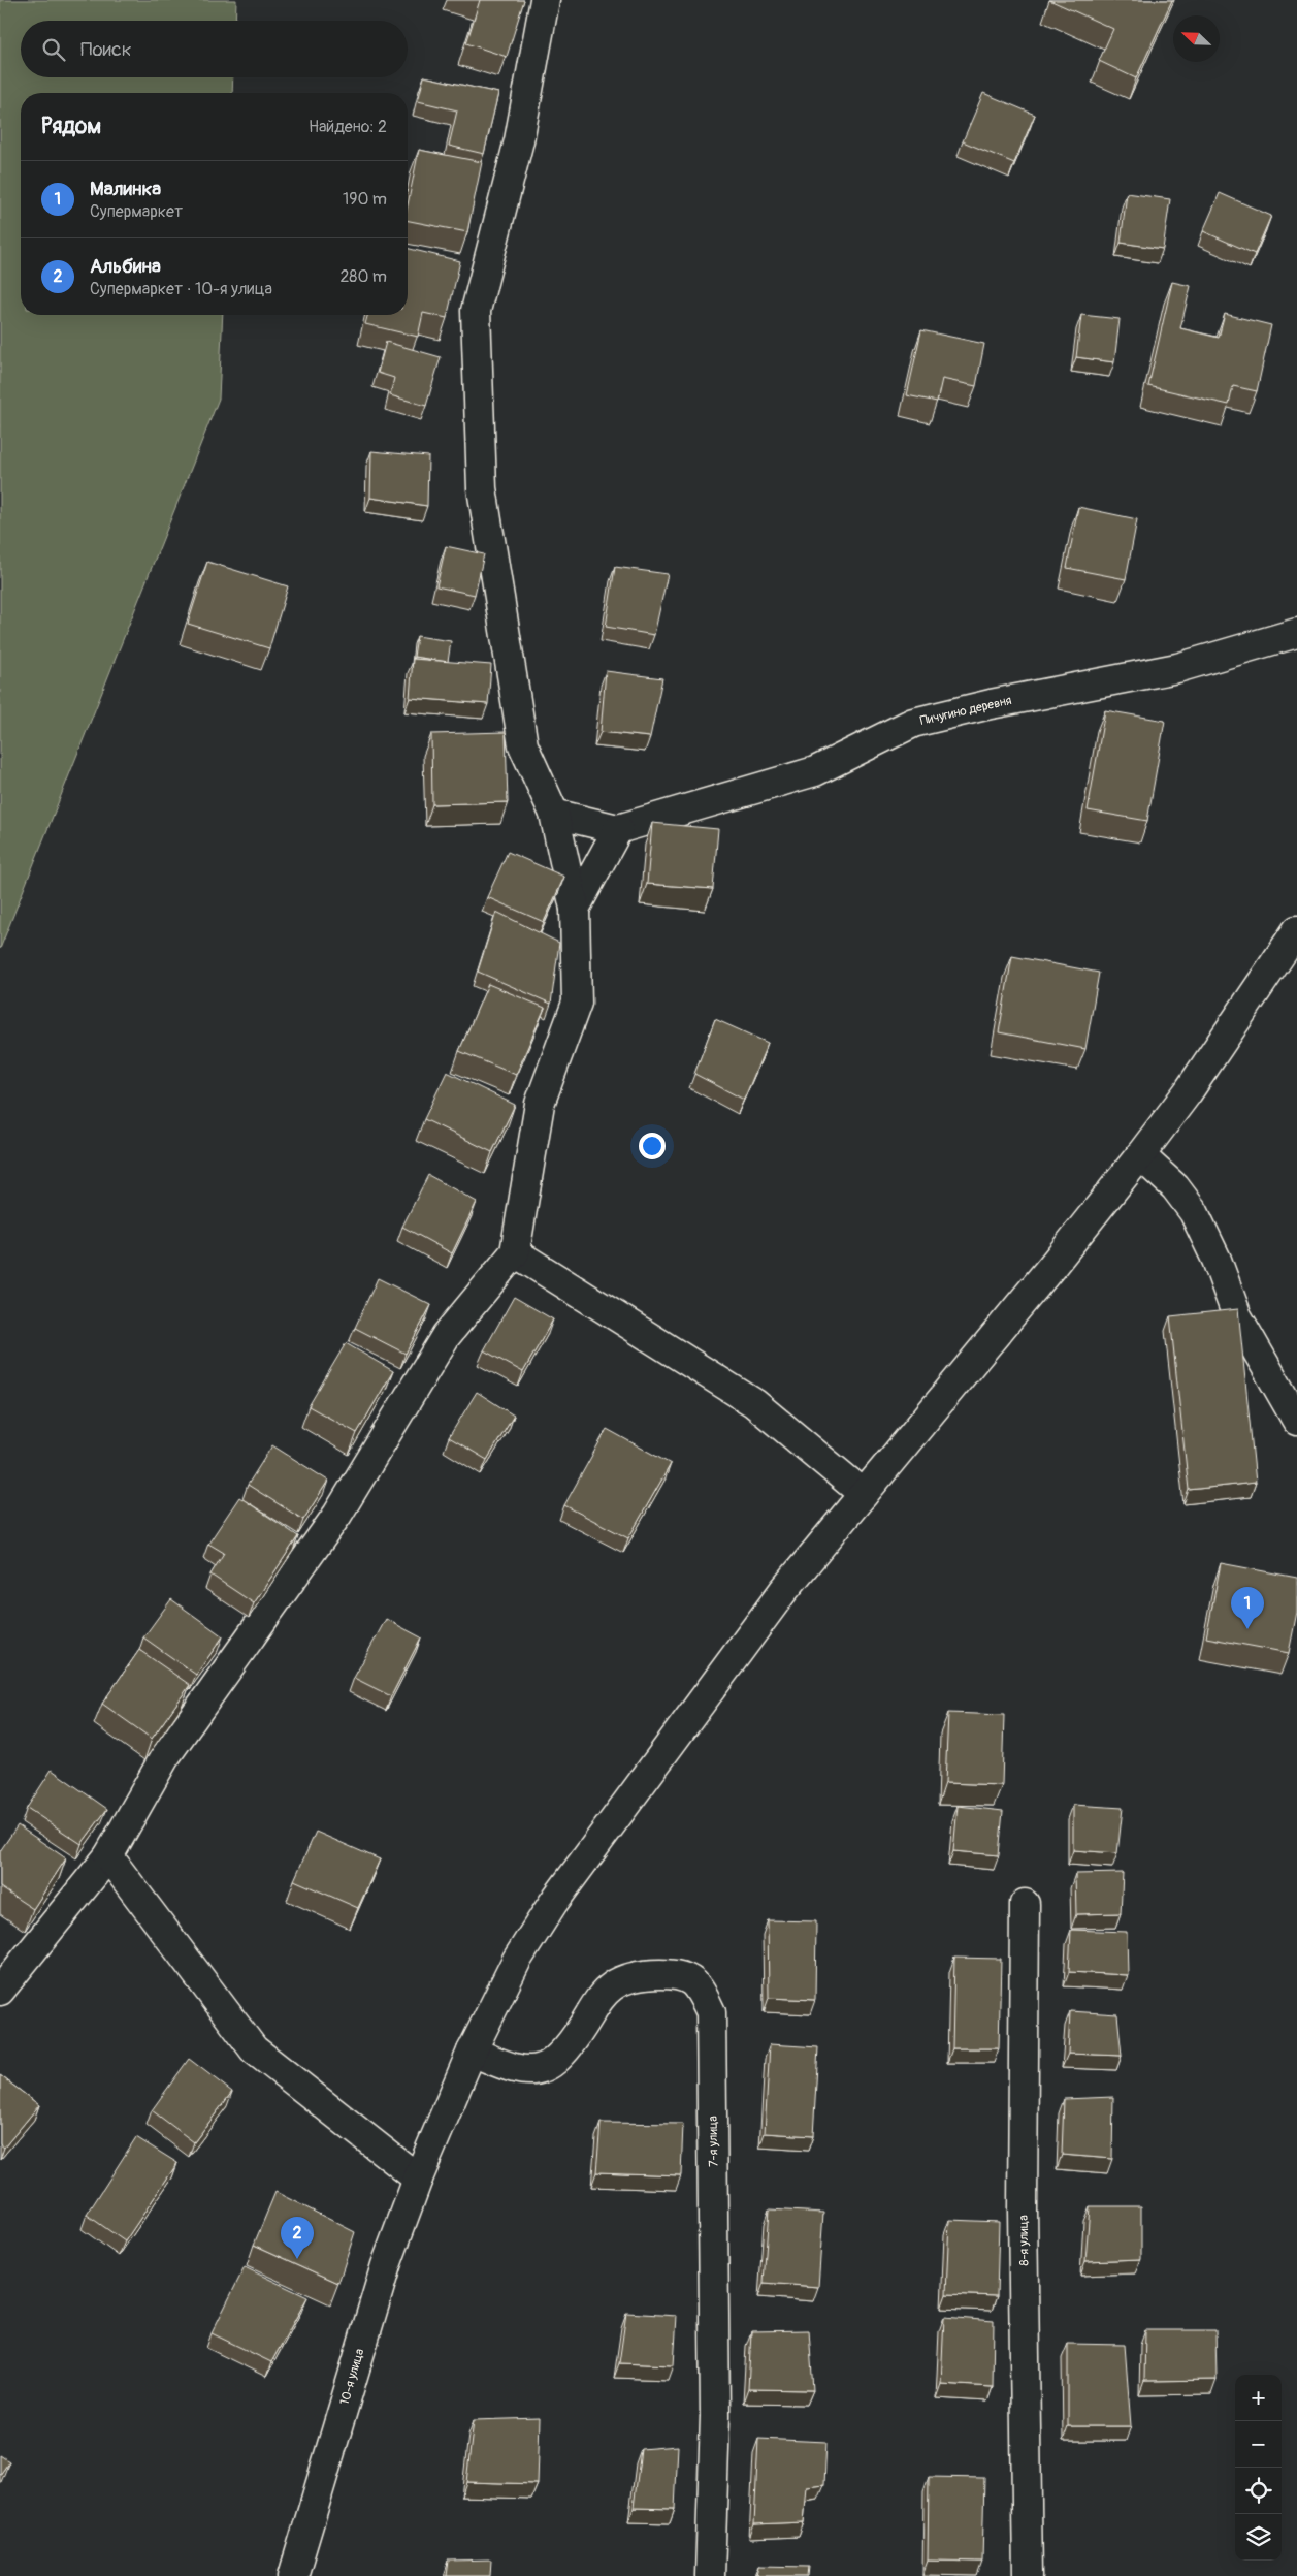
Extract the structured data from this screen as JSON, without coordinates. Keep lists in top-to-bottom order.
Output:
{
  "streets": {
    "street": [
      "Пичугино деревня",
      "7-я улица",
      "8-я улица",
      "10-я улица"
    ]
  },
  "crossings": [
    ["7-я улица", "10-я улица"]
  ],
  "north": "top left",
  "page": {
    "search": "Поиск",
    "heading": ["Рядом", "Найдено: 2"],
    "list": [
      {
        "mark": "1",
        "name": "Малинка",
        "note": "Супермаркет",
        "value": "190 m"
      },
      {
        "mark": "2",
        "name": "Альбина",
        "note": "Супермаркет · 10-я улица",
        "value": "280 m"
      }
    ],
    "pins": ["1", "2"],
    "map_buttons": ["+", "−"]
  }
}
